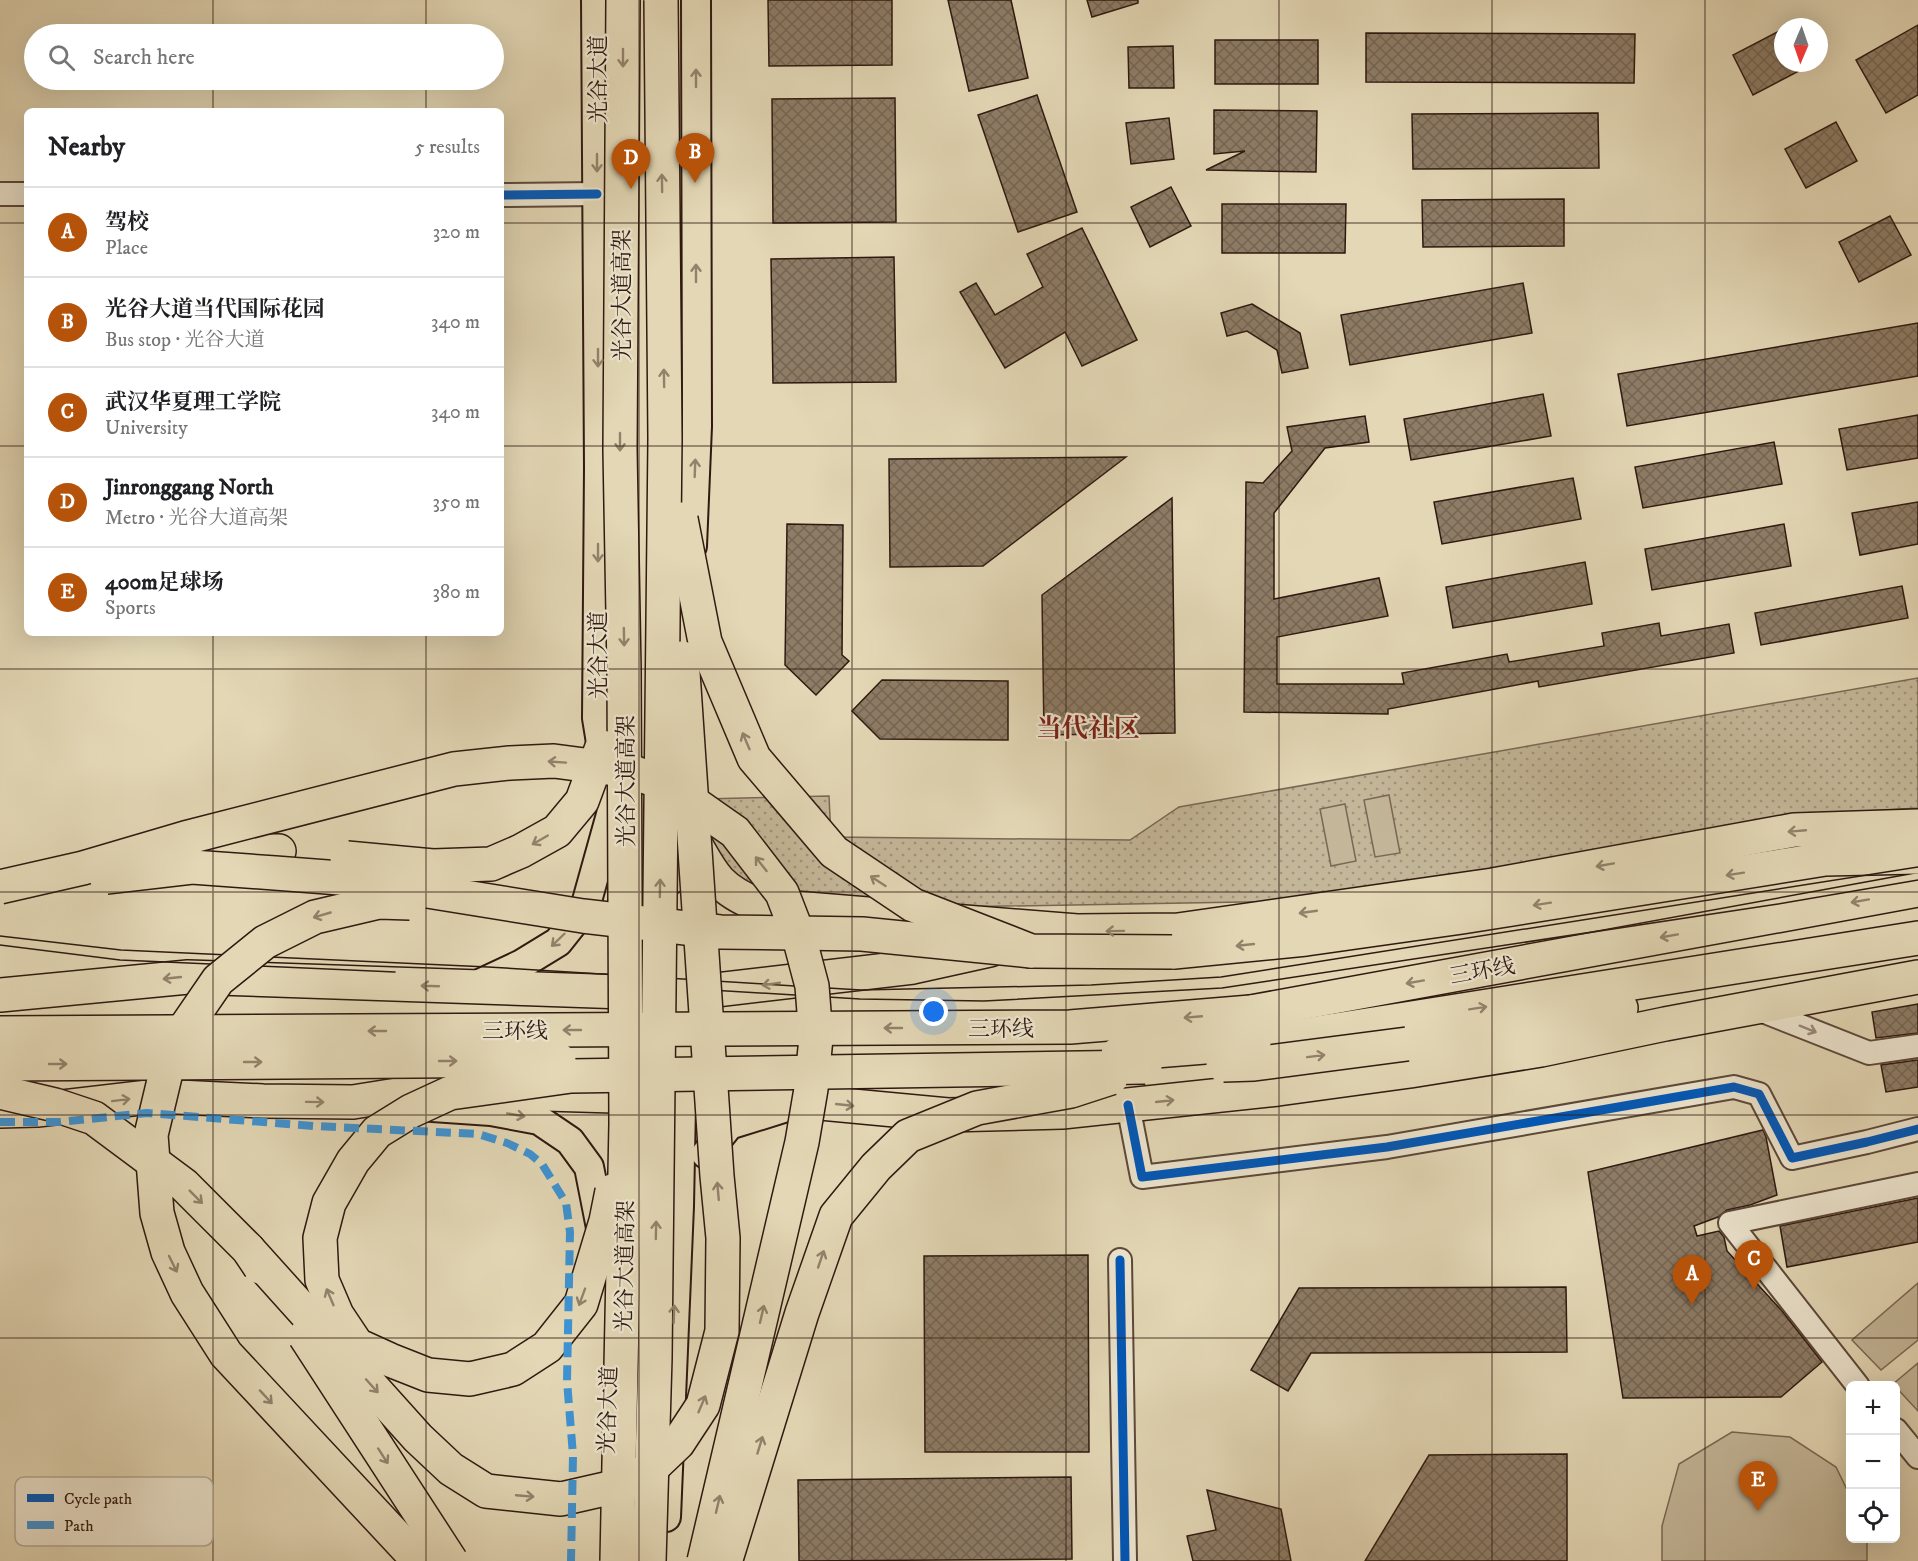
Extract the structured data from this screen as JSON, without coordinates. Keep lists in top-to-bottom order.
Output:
{
  "streets": {
    "highway": ["光谷大道高架", "三环线"],
    "main road": ["光谷大道"]
  },
  "crossings": [
    ["光谷大道", "光谷大道高架"]
  ],
  "districts": ["当代社区"],
  "legend": ["Cycle path", "Path"],
  "north": "bottom",
  "page": {
    "search": "Search here",
    "heading": ["Nearby", "5 results"],
    "pins": [
      "B",
      "D",
      "C",
      "A",
      "E"
    ],
    "list": [
      {
        "mark": "A",
        "name": "驾校",
        "note": "Place",
        "value": "320 m"
      },
      {
        "mark": "B",
        "name": "光谷大道当代国际花园",
        "note": "Bus stop · 光谷大道",
        "value": "340 m"
      },
      {
        "mark": "C",
        "name": "武汉华夏理工学院",
        "note": "University",
        "value": "340 m"
      },
      {
        "mark": "D",
        "name": "Jinronggang North",
        "note": "Metro · 光谷大道高架",
        "value": "350 m"
      },
      {
        "mark": "E",
        "name": "400m足球场",
        "note": "Sports",
        "value": "380 m"
      }
    ],
    "map_buttons": ["+", "−"]
  }
}
